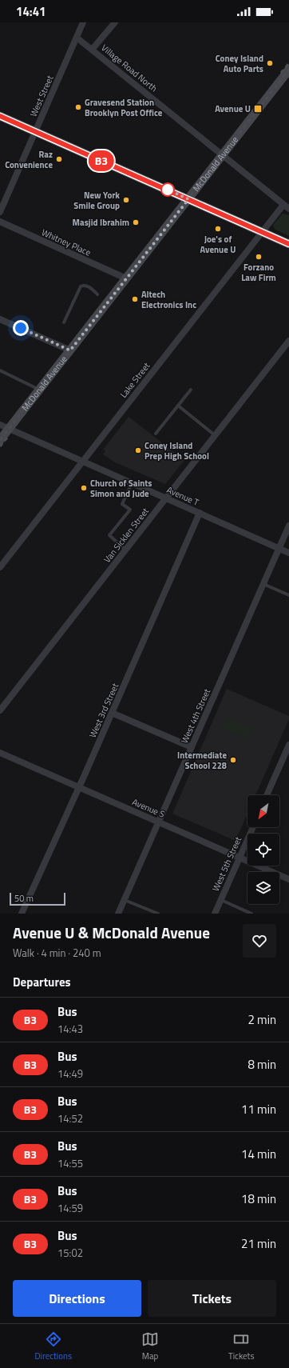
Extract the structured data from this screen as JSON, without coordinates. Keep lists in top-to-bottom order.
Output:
{
  "streets": {
    "main road": ["McDonald Avenue"],
    "street": [
      "Village Road North",
      "West Street",
      "Whitney Place",
      "Lake Street",
      "Avenue T",
      "Van Sicklen Street",
      "West 3rd Street",
      "West 4th Street",
      "Avenue S",
      "West 5th Street"
    ]
  },
  "crossings": [
    ["Village Road North", "West Street"],
    ["Village Road North", "McDonald Avenue"],
    ["Village Road North", "Lake Street"],
    ["McDonald Avenue", "Whitney Place"],
    ["McDonald Avenue", "Avenue T"],
    ["Lake Street", "Avenue T"],
    ["Avenue T", "Van Sicklen Street"],
    ["Avenue T", "West 3rd Street"],
    ["Avenue T", "West 4th Street"],
    ["West 3rd Street", "Avenue S"],
    ["West 4th Street", "Avenue S"],
    ["Avenue S", "West 5th Street"]
  ],
  "places": {
    "other": [
      "Coney Island Auto Parts",
      "Gravesend Station Brooklyn Post Office",
      "Raz Convenience",
      "New York Smile Group",
      "Masjid Ibrahim",
      "Joe's of Avenue U",
      "Forzano Law Firm",
      "Altech Electronics Inc",
      "Coney Island Prep High School",
      "Church of Saints Simon and Jude",
      "Intermediate School 228"
    ],
    "transit": ["Avenue U"]
  },
  "lines": ["bus line B3"],
  "scale_bar": "50 m",
  "north": "bottom left",
  "page": {
    "status": "14:41",
    "on_map": "B3",
    "scale": "50 m",
    "heading": [
      ["Avenue U & McDonald Avenue", "Walk · 4 min · 240 m"],
      "Departures"
    ],
    "list": [
      {
        "mark": "B3",
        "name": "Bus",
        "note": "14:43",
        "value": "2 min"
      },
      {
        "mark": "B3",
        "name": "Bus",
        "note": "14:49",
        "value": "8 min"
      },
      {
        "mark": "B3",
        "name": "Bus",
        "note": "14:52",
        "value": "11 min"
      },
      {
        "mark": "B3",
        "name": "Bus",
        "note": "14:55",
        "value": "14 min"
      },
      {
        "mark": "B3",
        "name": "Bus",
        "note": "14:59",
        "value": "18 min"
      },
      {
        "mark": "B3",
        "name": "Bus",
        "note": "15:02",
        "value": "21 min"
      }
    ],
    "buttons": ["Directions", "Tickets"],
    "tabs": ["Directions", "Map", "Tickets"]
  }
}
